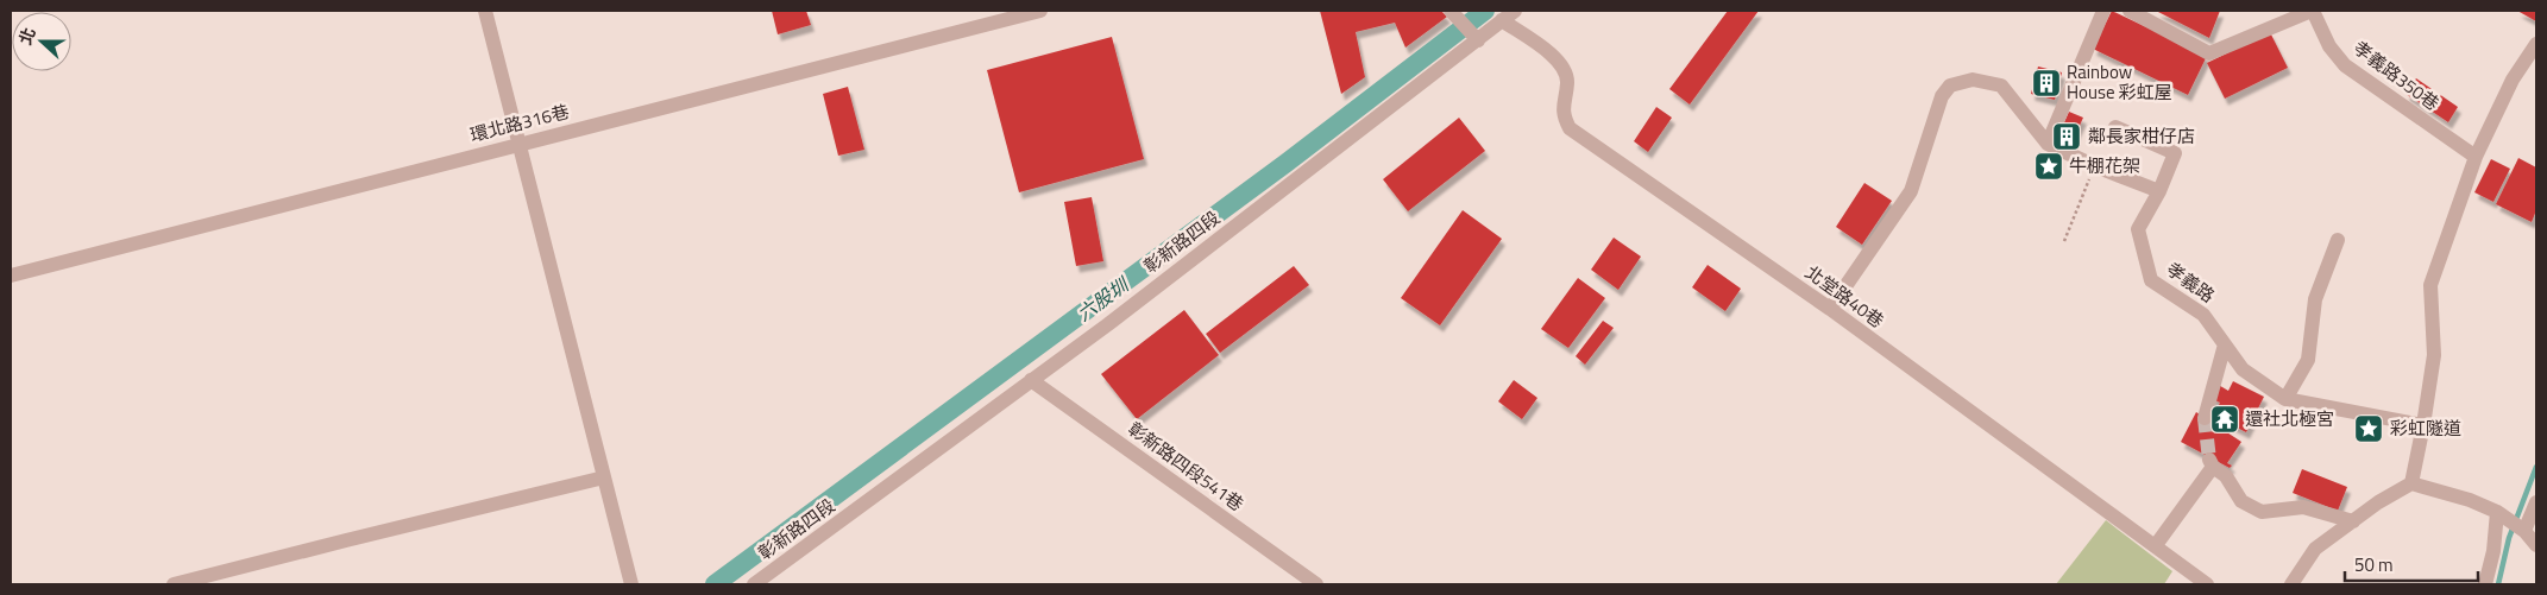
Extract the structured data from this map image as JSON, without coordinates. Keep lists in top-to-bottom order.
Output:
{
  "streets": {
    "street": [
      "孝義路350巷",
      "環北路316巷",
      "彰新路四段",
      "孝義路",
      "北堂路40巷",
      "彰新路四段541巷"
    ]
  },
  "crossings": [
    ["彰新路四段", "北堂路40巷"],
    ["彰新路四段", "彰新路四段541巷"]
  ],
  "water": ["六股圳"],
  "places": {
    "building": ["Rainbow House 彩虹屋", "鄰長家柑仔店"],
    "place": ["牛棚花架", "彩虹隧道"],
    "temple": ["還社北極宮"]
  },
  "scale_bar": "50 m",
  "north": "left"
}
